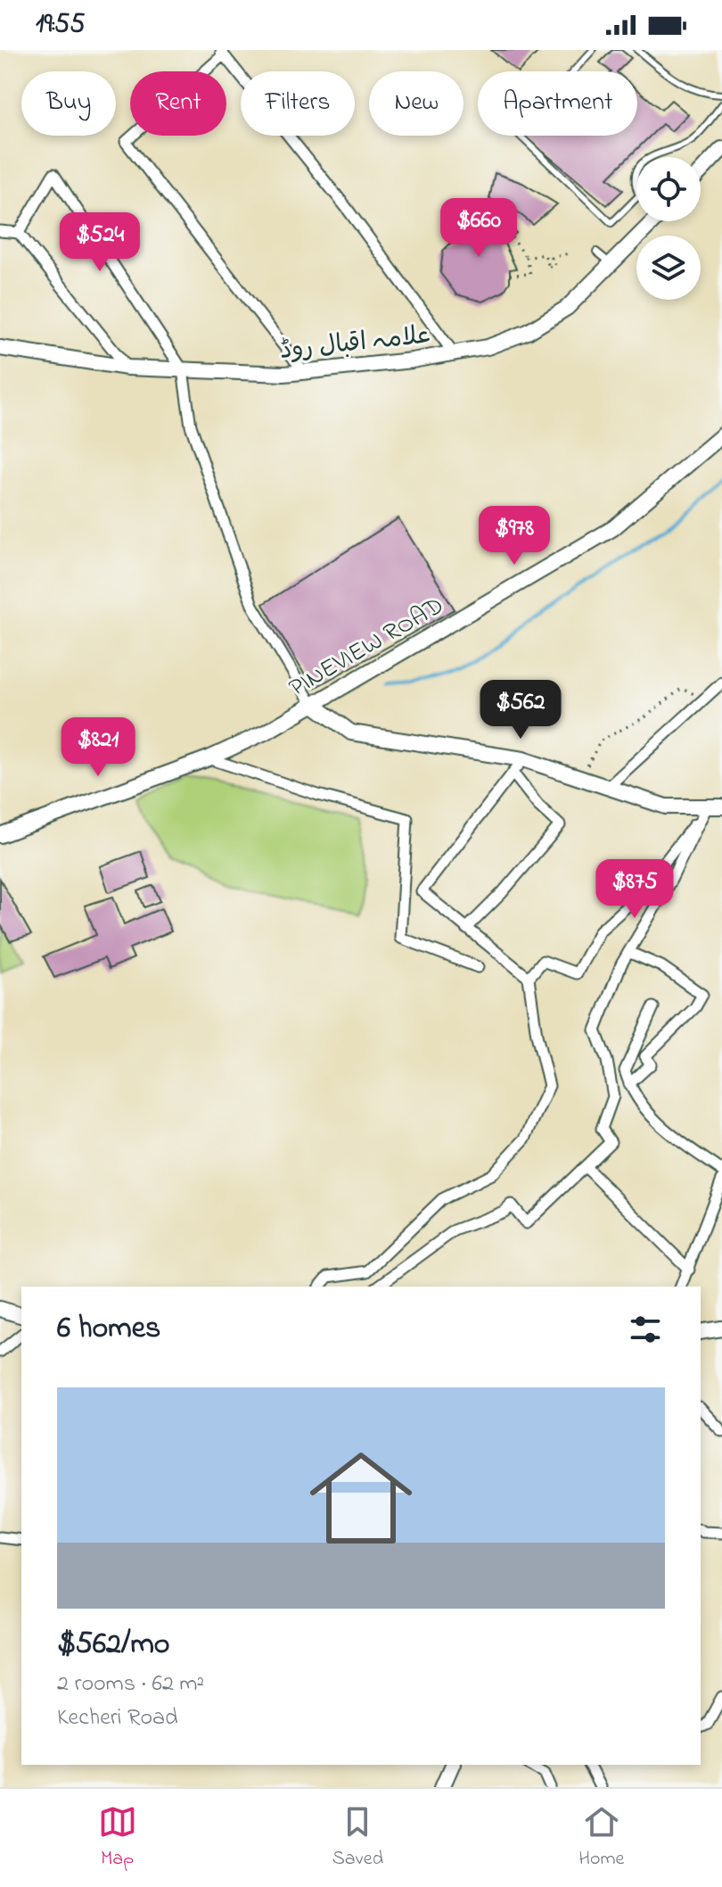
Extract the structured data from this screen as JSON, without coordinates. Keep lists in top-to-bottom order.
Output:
{
  "streets": {
    "street": ["علامہ اقبال روڈ", "PINEVIEW ROAD"]
  },
  "page": {
    "status": "19:55",
    "chip": [
      "Buy",
      "Rent",
      "Filters",
      "New",
      "Apartment"
    ],
    "price": [
      "$660",
      "$524",
      "$978",
      "$562",
      "$821",
      "$875"
    ],
    "heading": "6 homes",
    "list": [
      {
        "name": "$562/mo",
        "note": "2 rooms · 62 m² · Kecheri Road"
      }
    ],
    "tabs": ["Map", "Saved", "Home"]
  }
}
